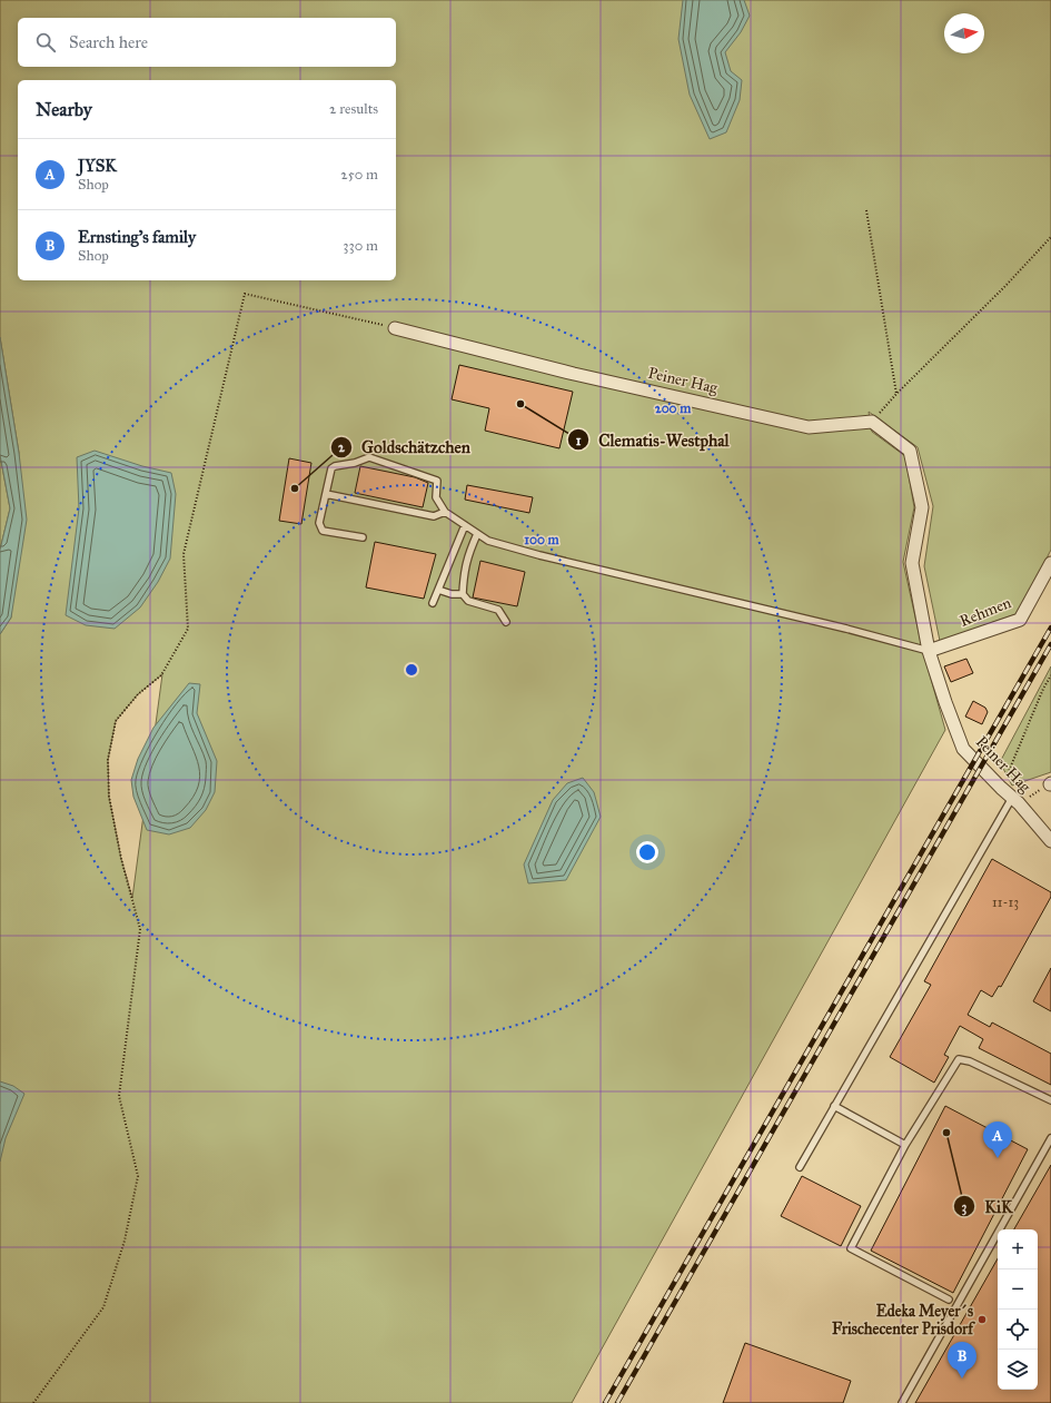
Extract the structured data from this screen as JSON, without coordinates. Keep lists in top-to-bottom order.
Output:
{
  "streets": {
    "street": ["Peiner Hag", "Rehmen"]
  },
  "crossings": [
    ["Peiner Hag", "Rehmen"]
  ],
  "places": [
    "Clematis-Westphal",
    "Goldschätzchen",
    "KiK",
    "Edeka Meyer´s Frischecenter Prisdorf"
  ],
  "house_numbers": ["11-13"],
  "north": "right",
  "page": {
    "search": "Search here",
    "heading": ["Nearby", "2 results"],
    "list": [
      {
        "mark": "A",
        "name": "JYSK",
        "note": "Shop",
        "value": "250 m"
      },
      {
        "mark": "B",
        "name": "Ernsting's family",
        "note": "Shop",
        "value": "330 m"
      }
    ],
    "pins": ["A", "B"],
    "map_buttons": ["+", "−"]
  },
  "rings": ["200 m", "100 m"]
}
